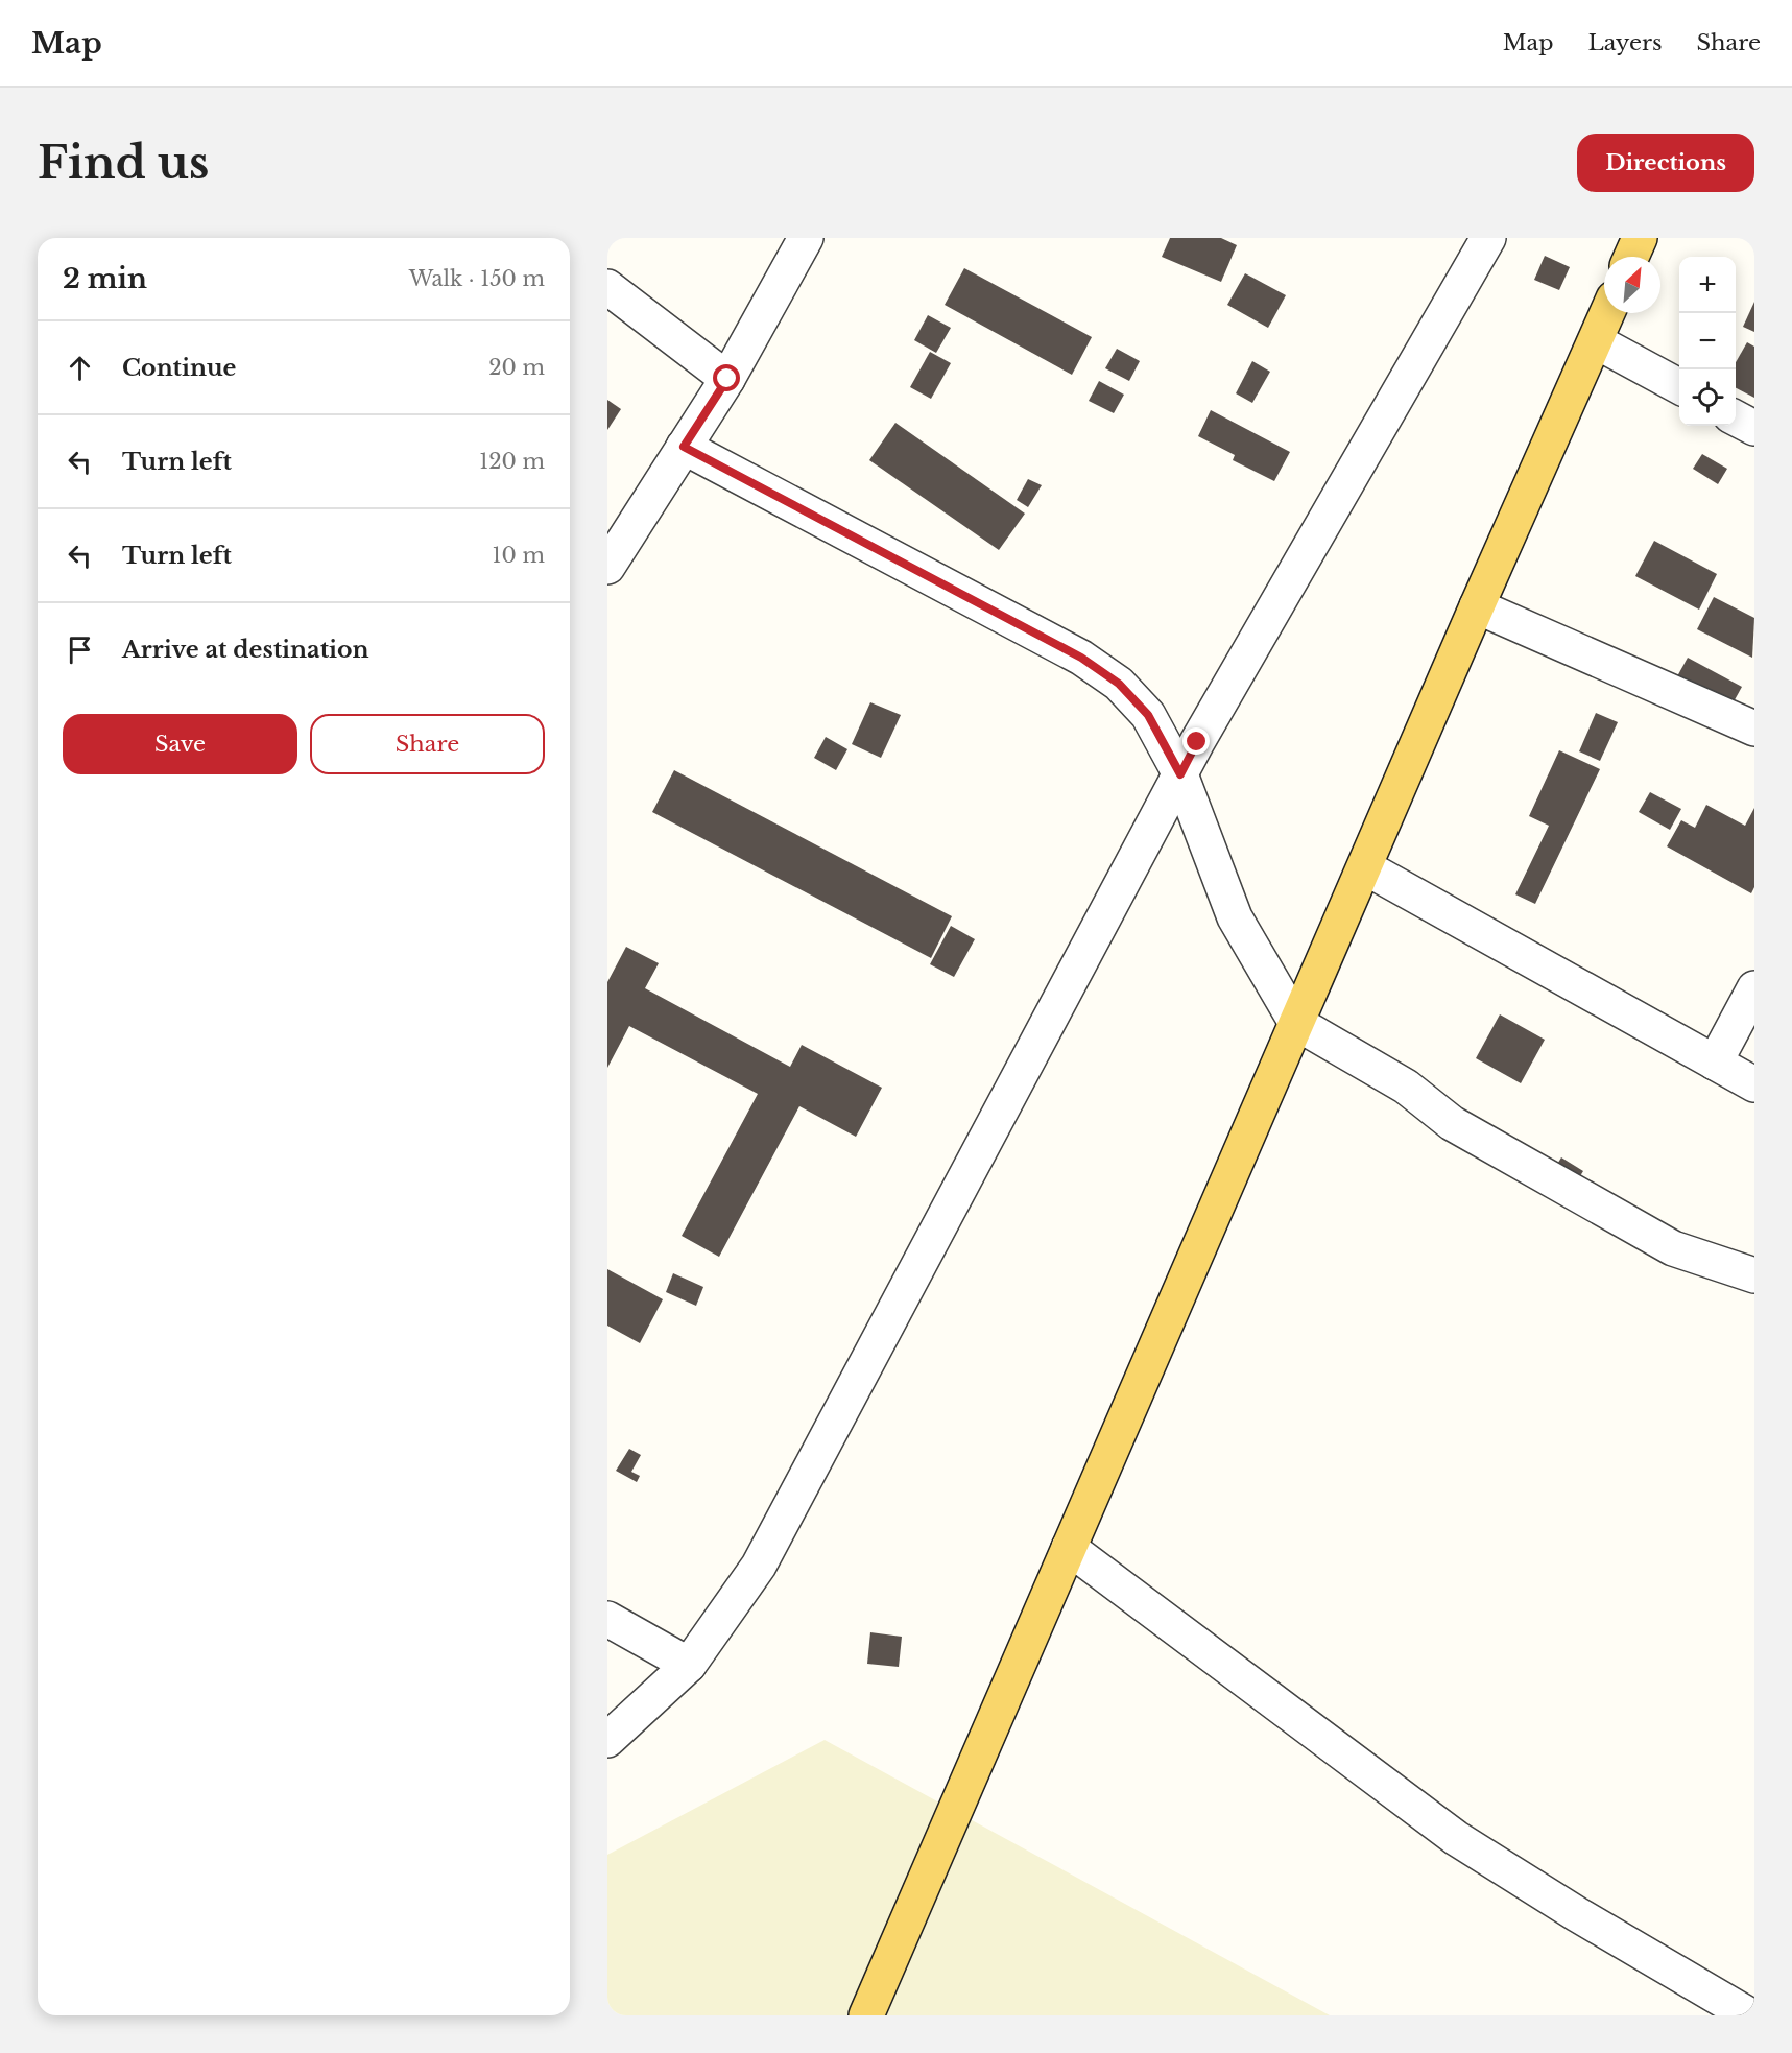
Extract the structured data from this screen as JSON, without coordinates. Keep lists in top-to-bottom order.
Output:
{
  "north": "top right",
  "page": {
    "header": "Map",
    "nav": ["Map", "Layers", "Share"],
    "buttons": [
      "Directions",
      ["Save", "Share"]
    ],
    "title": "Find us",
    "heading": ["2 min", "Walk · 150 m"],
    "map_buttons": ["+", "−"],
    "list": [
      ["Continue", "20 m"],
      ["Turn left", "120 m"],
      ["Turn left", "10 m"],
      "Arrive at destination"
    ]
  }
}
